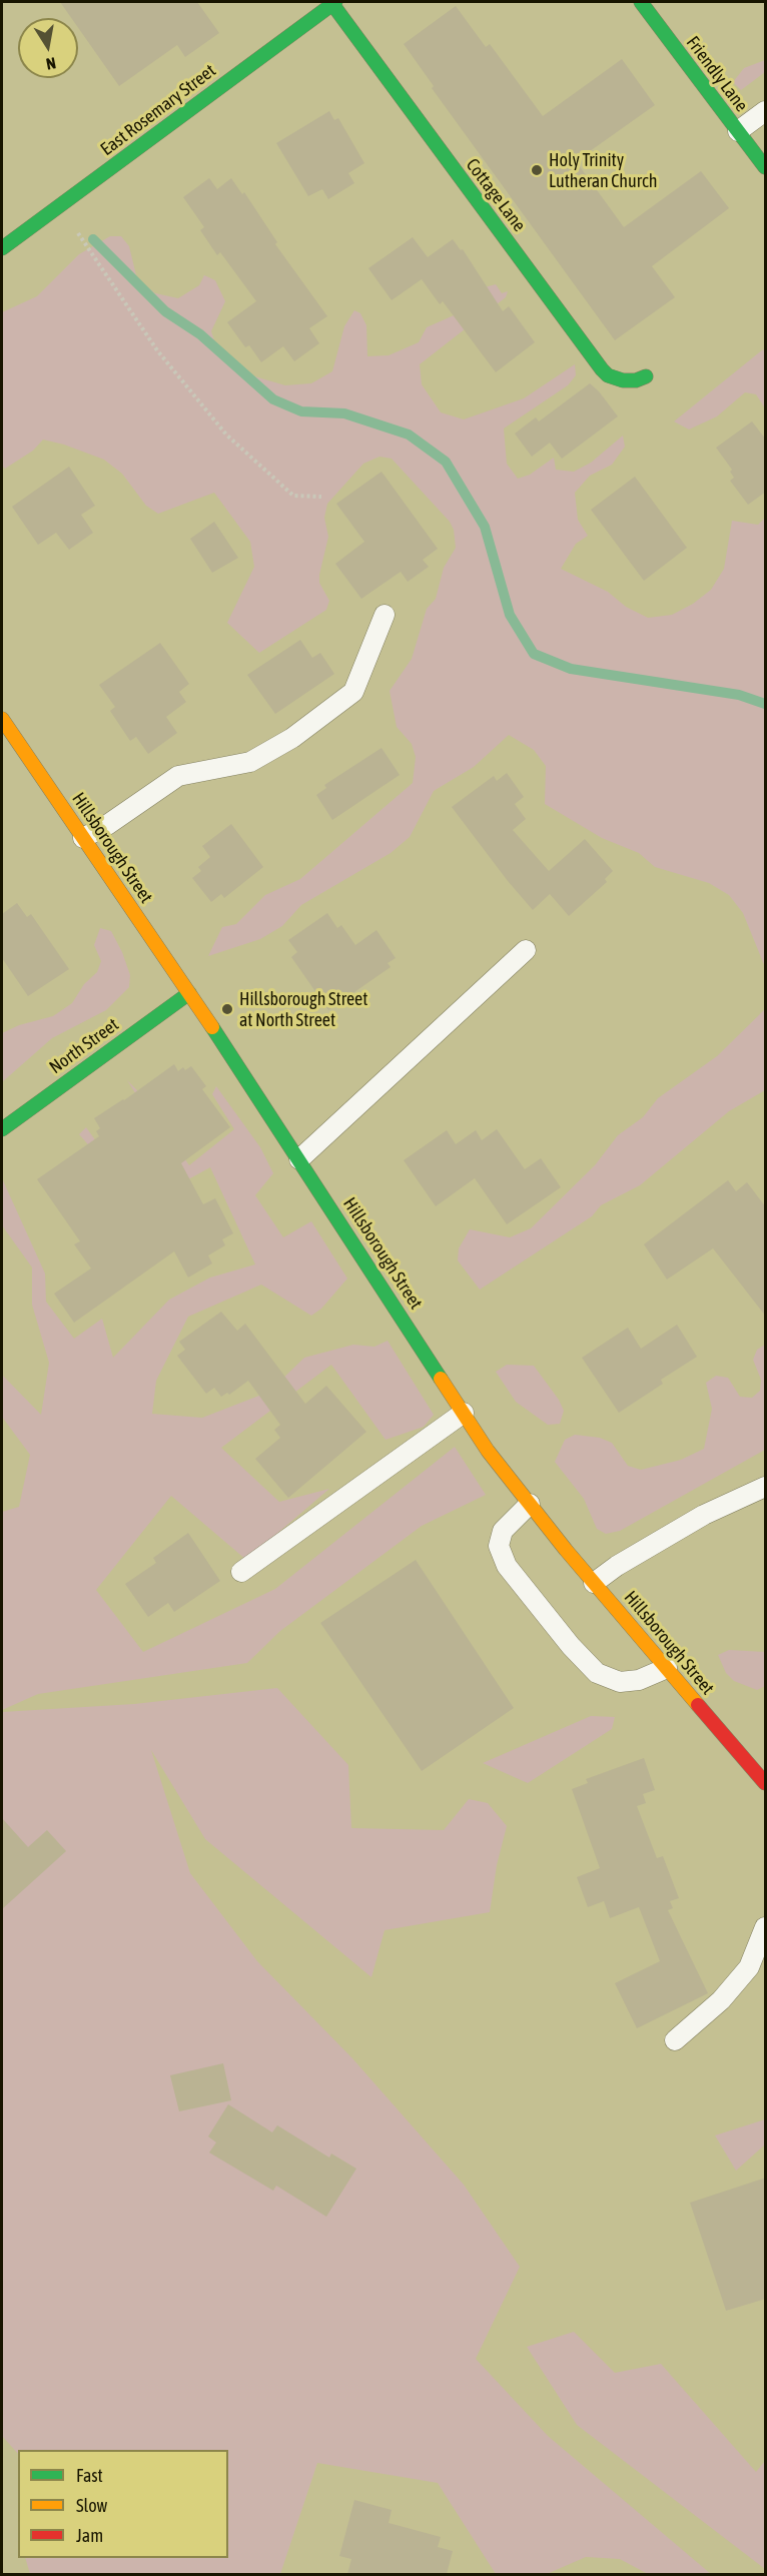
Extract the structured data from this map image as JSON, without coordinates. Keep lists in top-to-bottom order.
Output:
{
  "streets": {
    "street": [
      "Friendly Lane",
      "East Rosemary Street",
      "Cottage Lane",
      "Hillsborough Street",
      "North Street"
    ]
  },
  "crossings": [
    ["East Rosemary Street", "Cottage Lane"],
    ["Hillsborough Street", "North Street"]
  ],
  "places": ["Holy Trinity Lutheran Church", "Hillsborough Street at North Street"],
  "legend": ["Fast", "Slow", "Jam"],
  "north": "bottom"
}
